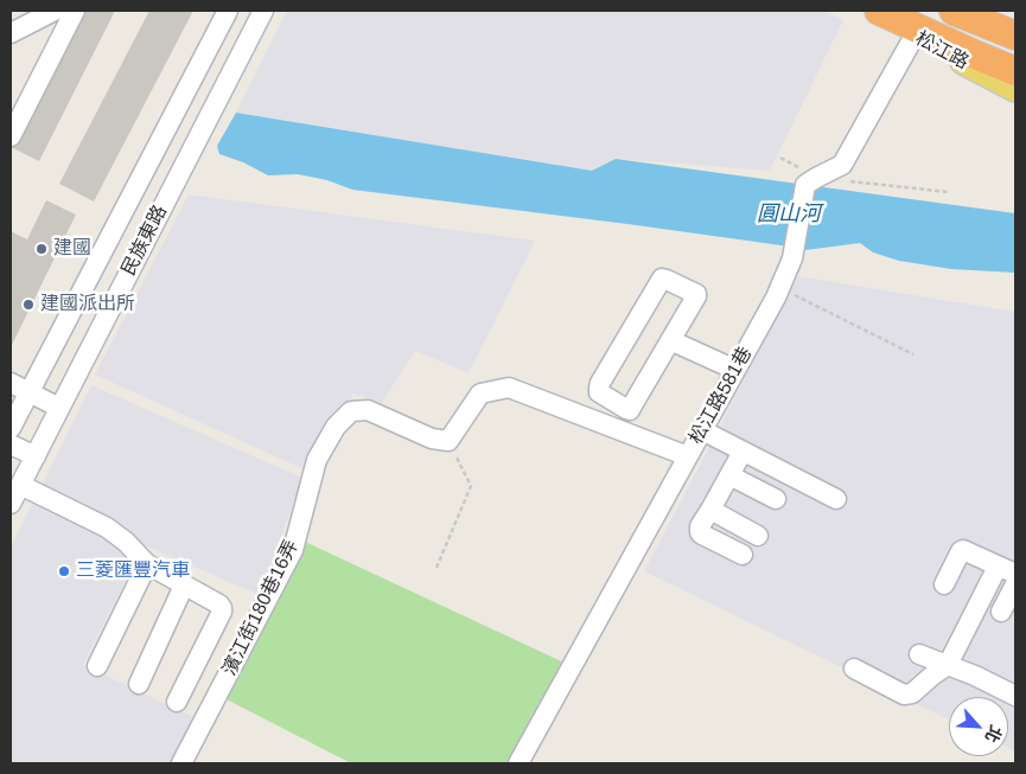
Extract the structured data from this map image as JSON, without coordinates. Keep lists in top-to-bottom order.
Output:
{
  "streets": {
    "main road": ["松江路"],
    "street": ["民族東路", "松江路581巷", "濱江街180巷16弄"]
  },
  "water": ["圓山河"],
  "places": ["建國", "建國派出所", "三菱匯豐汽車"],
  "north": "bottom right"
}
